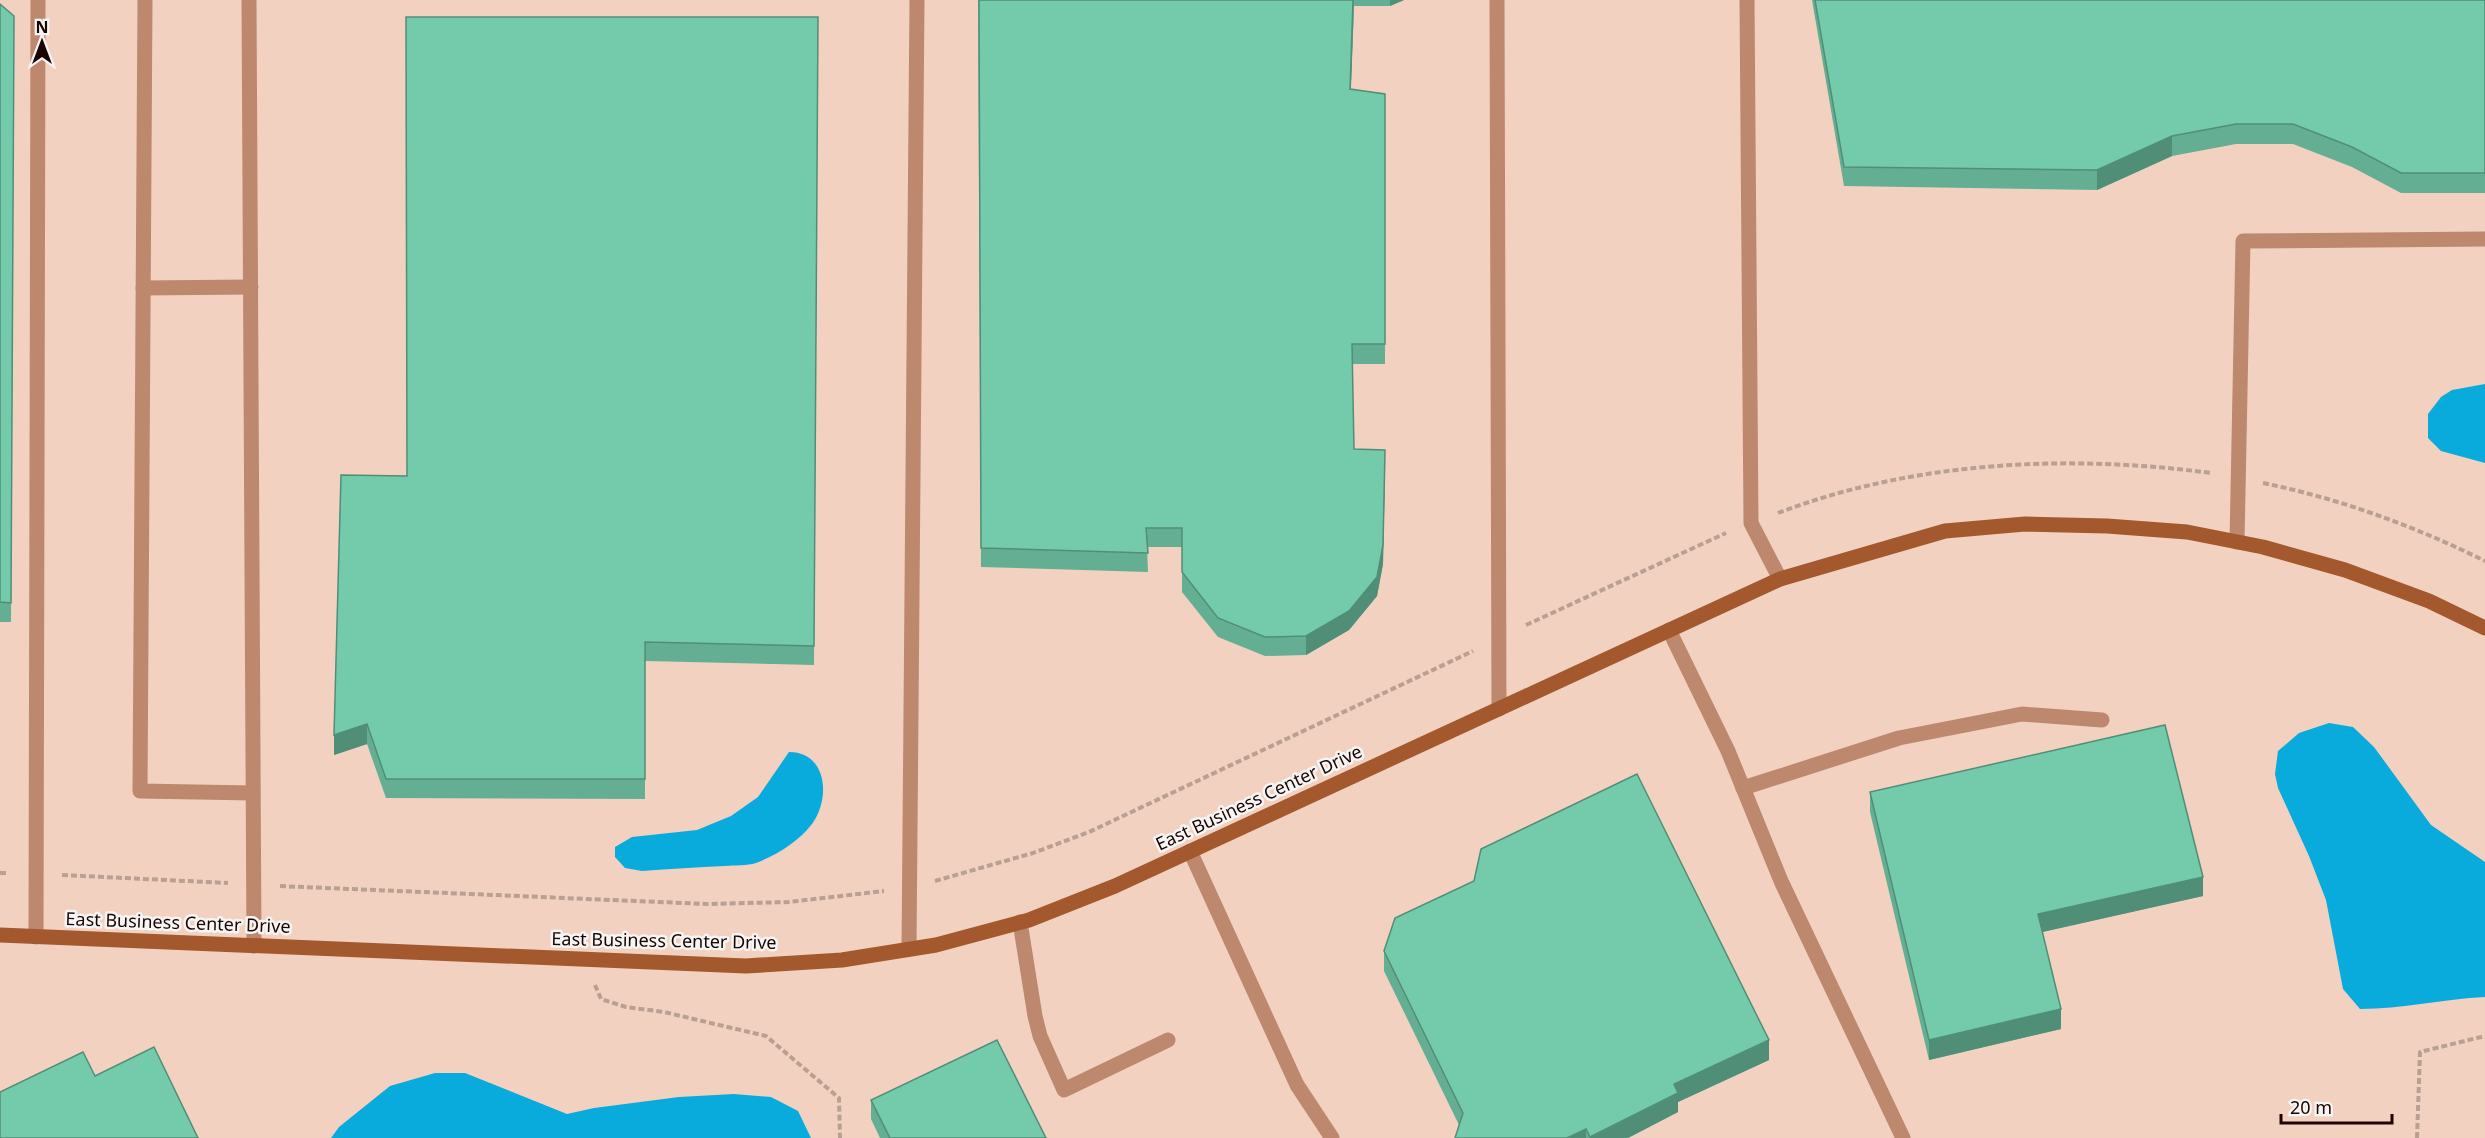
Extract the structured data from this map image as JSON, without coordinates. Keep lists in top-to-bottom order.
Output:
{
  "streets": {
    "street": ["East Business Center Drive"]
  },
  "scale_bar": "20 m",
  "north": "top"
}
